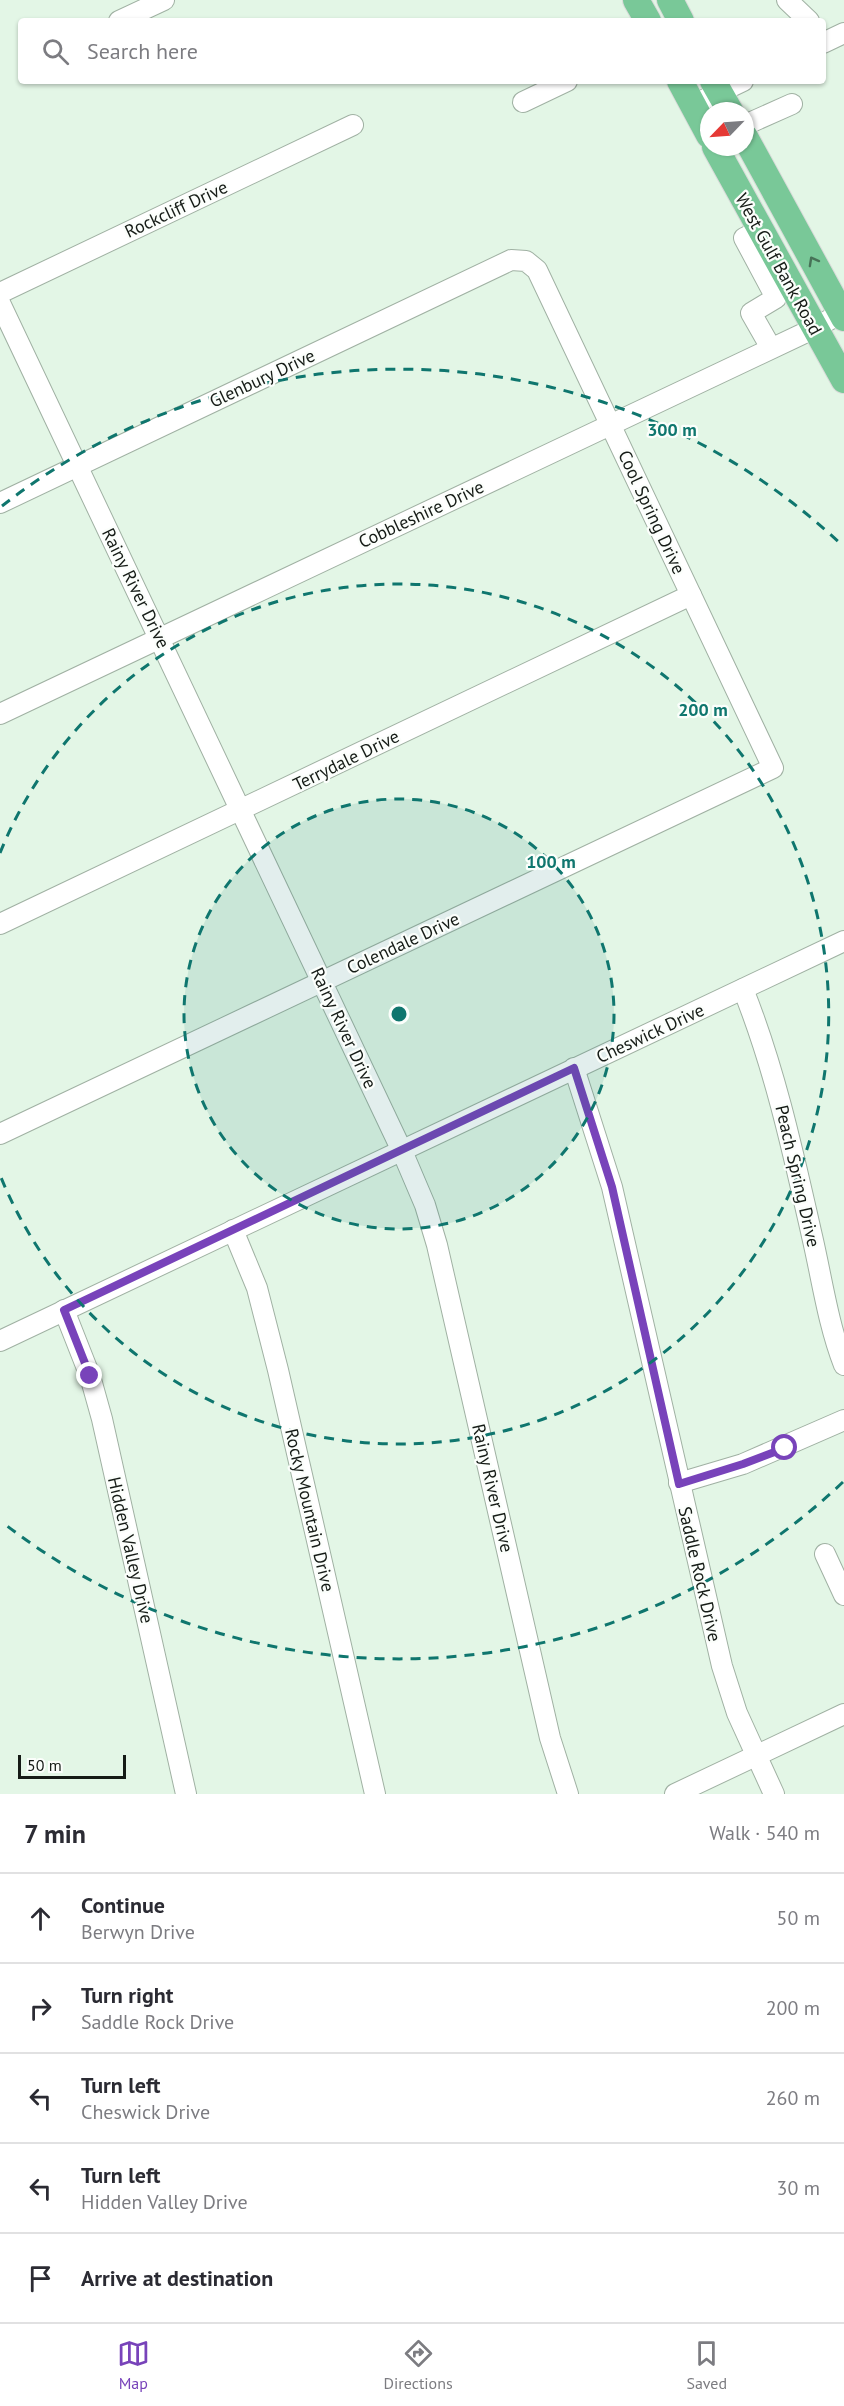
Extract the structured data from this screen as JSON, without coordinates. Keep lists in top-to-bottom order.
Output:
{
  "streets": {
    "main road": ["West Gulf Bank Road"],
    "street": [
      "Rockcliff Drive",
      "Glenbury Drive",
      "Cool Spring Drive",
      "Cobbleshire Drive",
      "Rainy River Drive",
      "Terrydale Drive",
      "Colendale Drive",
      "Cheswick Drive",
      "Peach Spring Drive",
      "Rocky Mountain Drive",
      "Hidden Valley Drive",
      "Saddle Rock Drive"
    ]
  },
  "crossings": [
    ["West Gulf Bank Road", "Cobbleshire Drive"],
    ["Glenbury Drive", "Cool Spring Drive"],
    ["Glenbury Drive", "Rainy River Drive"],
    ["Cool Spring Drive", "Cobbleshire Drive"],
    ["Cool Spring Drive", "Terrydale Drive"],
    ["Cool Spring Drive", "Colendale Drive"],
    ["Cobbleshire Drive", "Rainy River Drive"],
    ["Rainy River Drive", "Terrydale Drive"],
    ["Rainy River Drive", "Colendale Drive"],
    ["Rainy River Drive", "Cheswick Drive"],
    ["Cheswick Drive", "Peach Spring Drive"],
    ["Cheswick Drive", "Rocky Mountain Drive"],
    ["Cheswick Drive", "Hidden Valley Drive"],
    ["Cheswick Drive", "Saddle Rock Drive"]
  ],
  "scale_bar": "50 m",
  "north": "bottom left",
  "page": {
    "search": "Search here",
    "scale": "50 m",
    "heading": ["7 min", "Walk · 540 m"],
    "list": [
      ["Continue", "Berwyn Drive", "50 m"],
      ["Turn right", "Saddle Rock Drive", "200 m"],
      ["Turn left", "Cheswick Drive", "260 m"],
      ["Turn left", "Hidden Valley Drive", "30 m"],
      "Arrive at destination"
    ],
    "nav": ["Map", "Directions", "Saved"]
  },
  "rings": ["300 m", "200 m", "100 m"]
}
